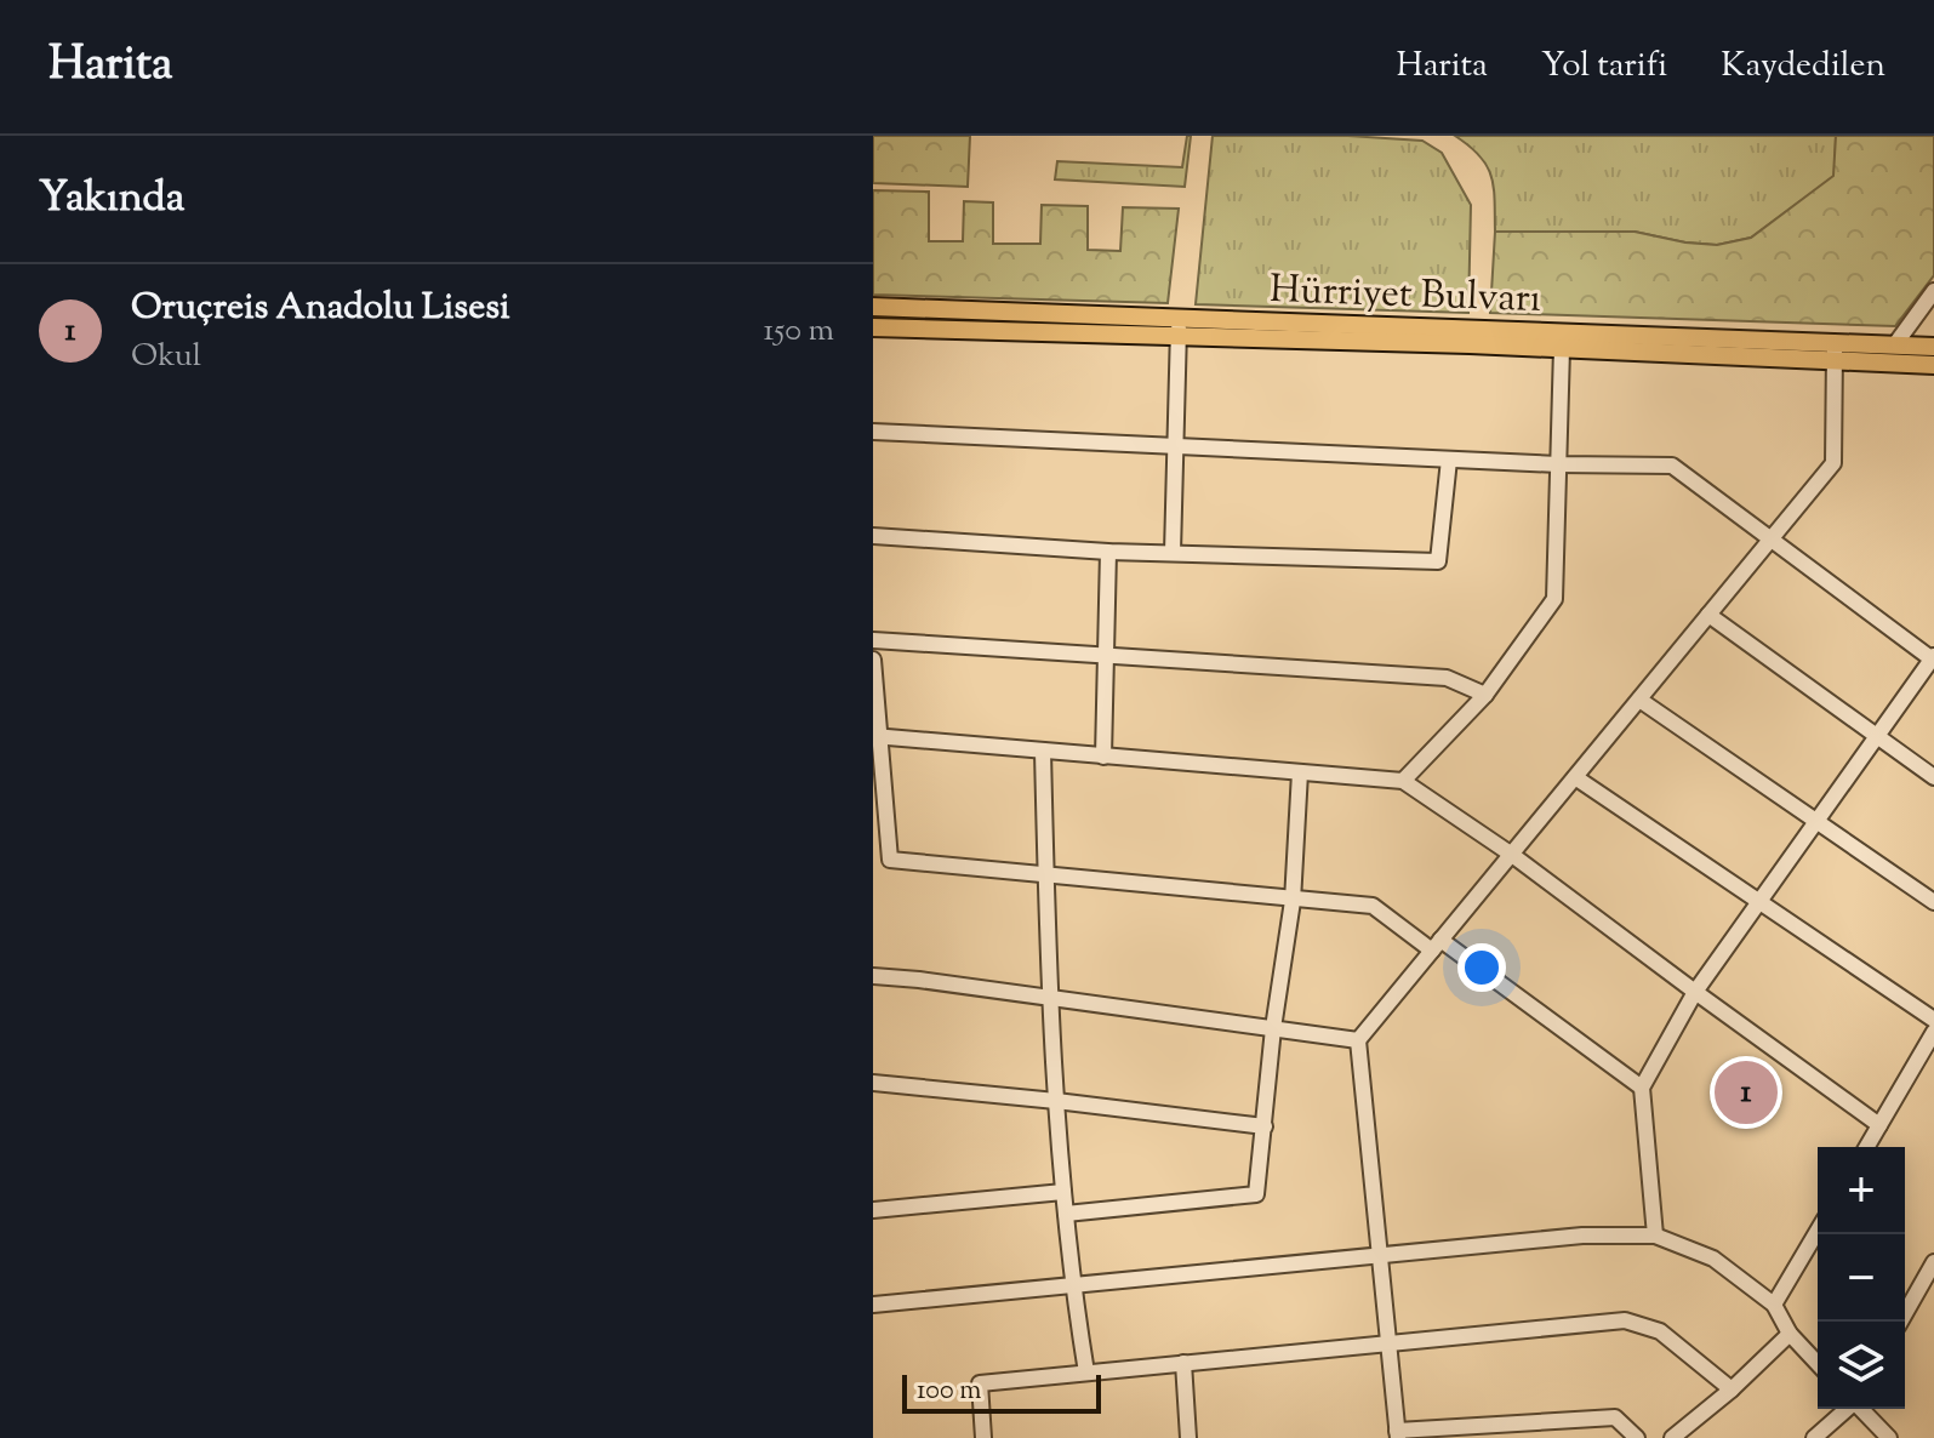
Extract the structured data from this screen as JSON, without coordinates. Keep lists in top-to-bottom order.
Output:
{
  "streets": {
    "main road": ["Hürriyet Bulvarı"]
  },
  "scale_bar": "100 m",
  "page": {
    "header": "Harita",
    "nav": ["Harita", "Yol tarifi", "Kaydedilen"],
    "heading": "Yakında",
    "list": [
      {
        "mark": "1",
        "name": "Oruçreis Anadolu Lisesi",
        "note": "Okul",
        "value": "150 m"
      }
    ],
    "pins": "1",
    "map_buttons": ["+", "−"],
    "scale": "100 m"
  }
}
